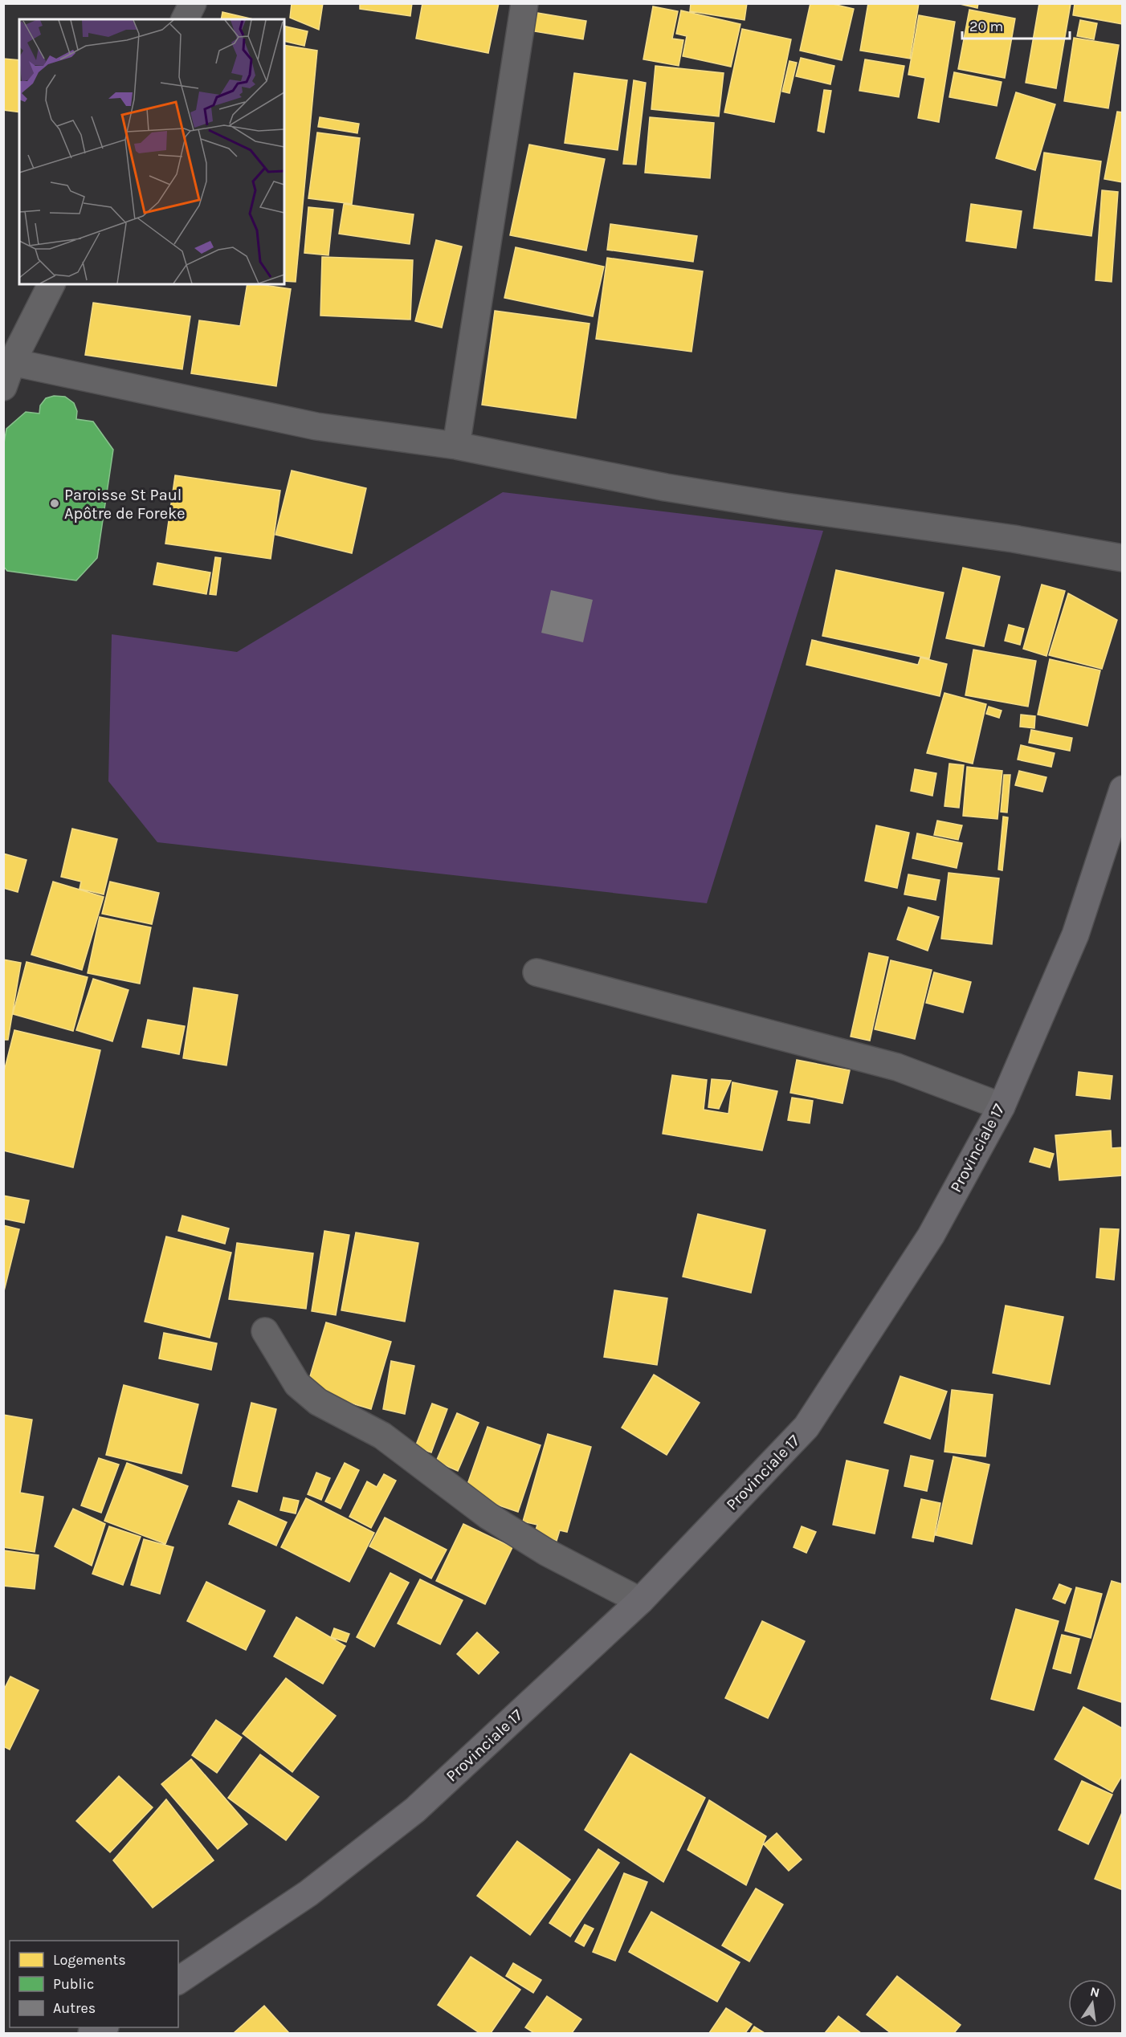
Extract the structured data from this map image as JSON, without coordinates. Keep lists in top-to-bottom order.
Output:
{
  "streets": {
    "main road": ["Provinciale 17"]
  },
  "places": ["Paroisse St Paul Apôtre de Foreke"],
  "legend": ["Logements", "Public", "Autres"],
  "scale_bar": "20 m",
  "north": "top"
}
